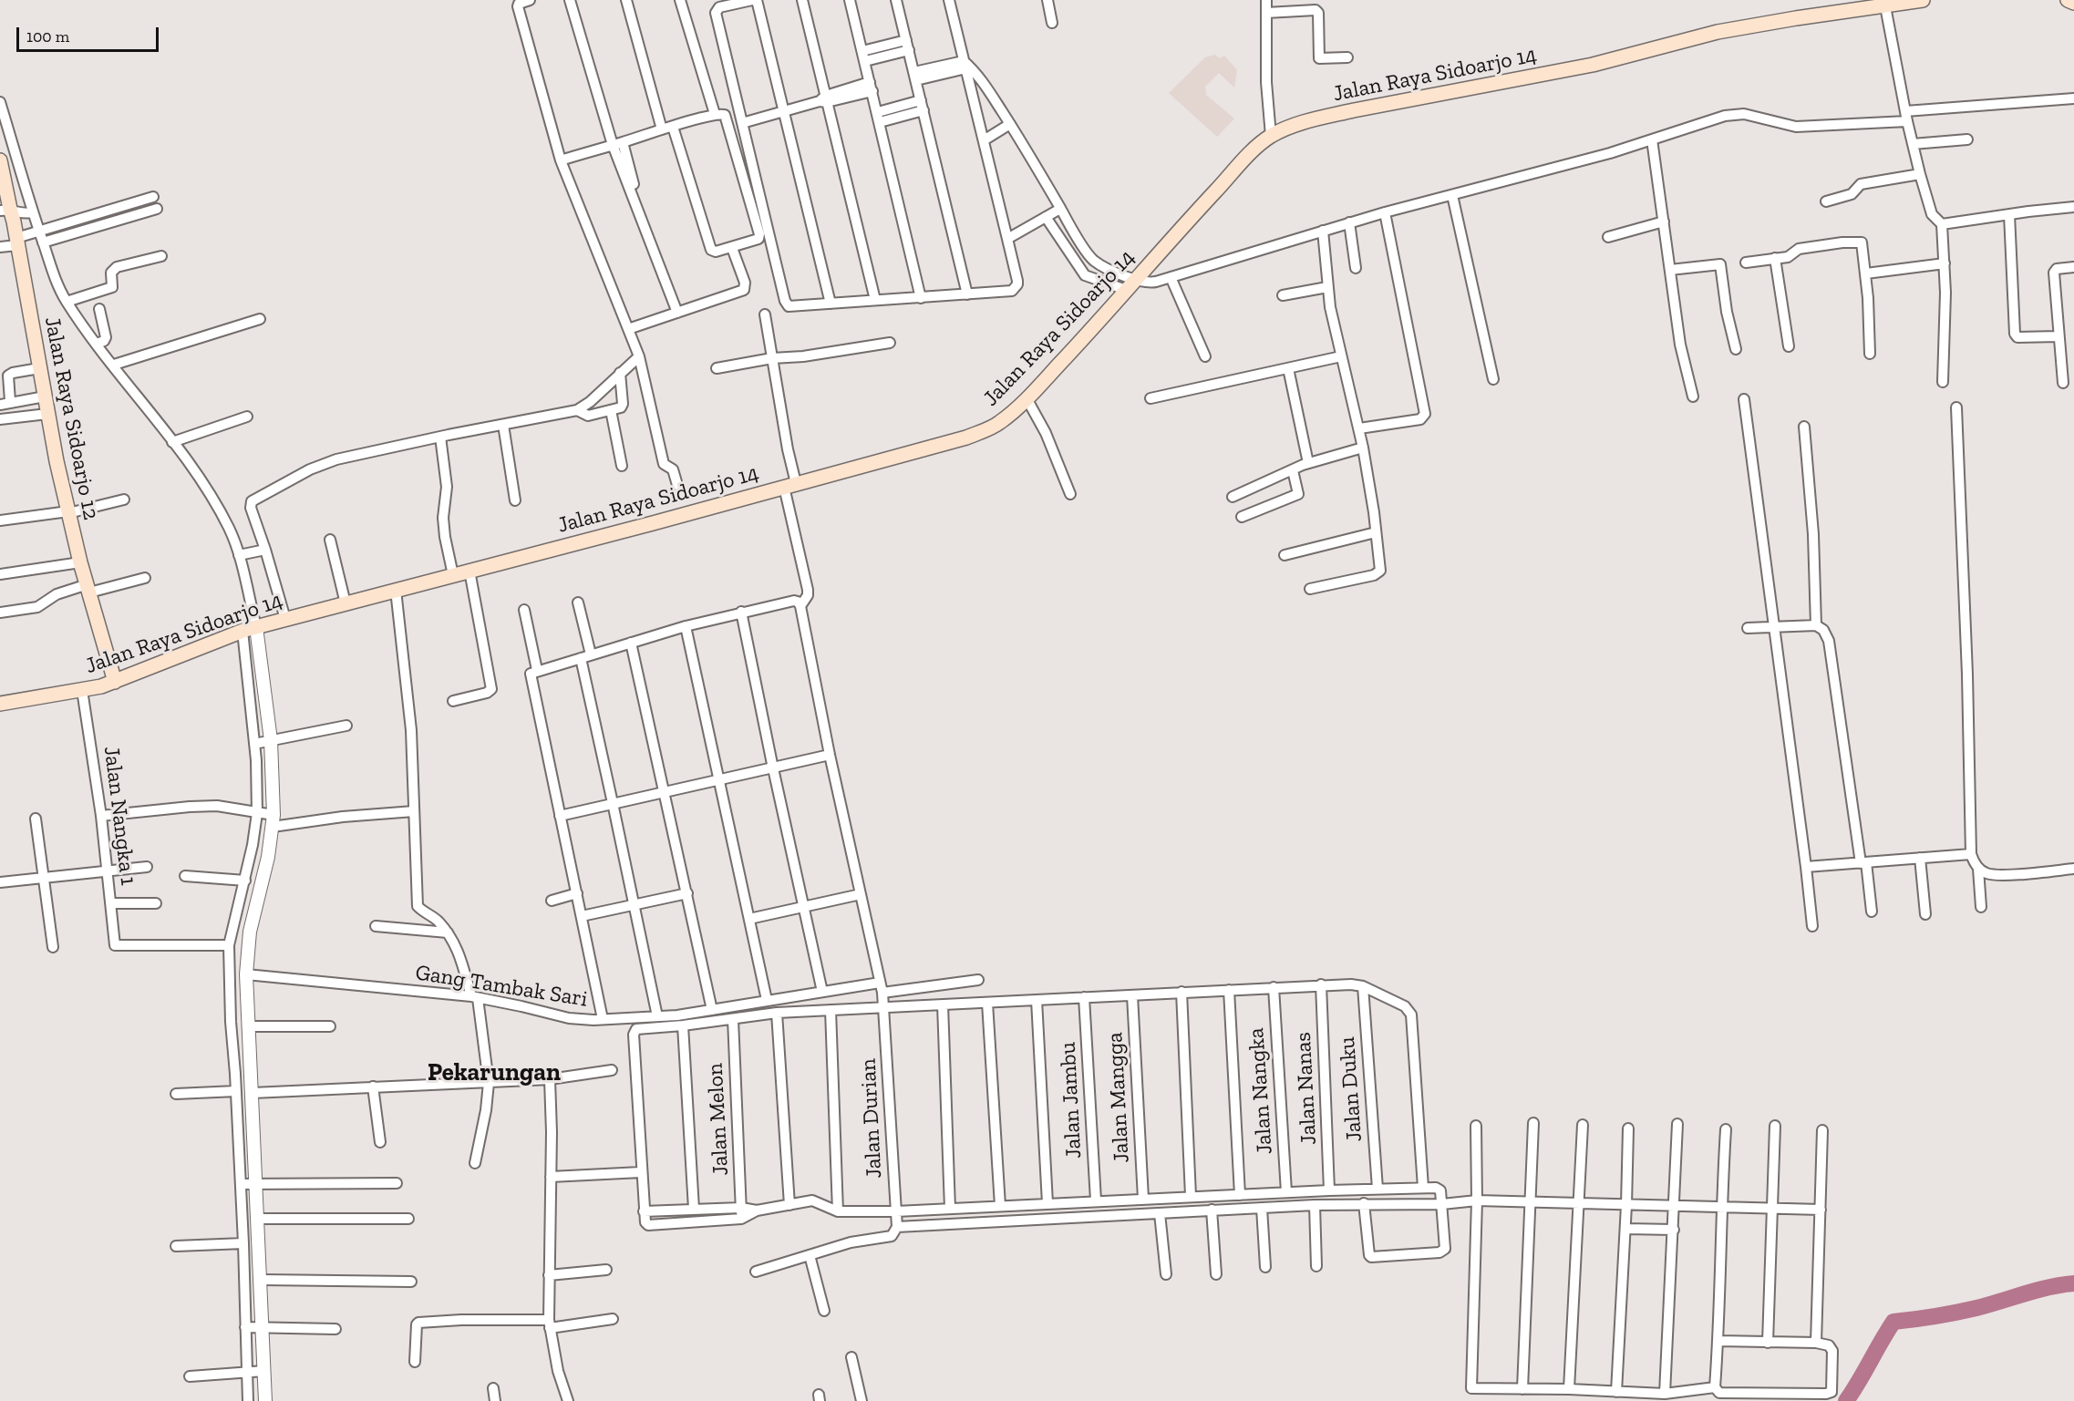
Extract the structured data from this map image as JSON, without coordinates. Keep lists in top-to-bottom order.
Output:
{
  "streets": {
    "main road": ["Jalan Raya Sidoarjo 14", "Jalan Raya Sidoarjo 12"],
    "street": [
      "Jalan Nangka 1",
      "Gang Tambak Sari",
      "Jalan Nanas",
      "Jalan Duku",
      "Jalan Nangka",
      "Jalan Mangga",
      "Jalan Jambu",
      "Jalan Durian",
      "Jalan Melon"
    ]
  },
  "crossings": [
    ["Jalan Raya Sidoarjo 14", "Jalan Raya Sidoarjo 12"],
    ["Jalan Raya Sidoarjo 14", "Jalan Nangka 1"],
    ["Gang Tambak Sari", "Jalan Durian"]
  ],
  "districts": ["Pekarungan"],
  "scale_bar": "100 m"
}
